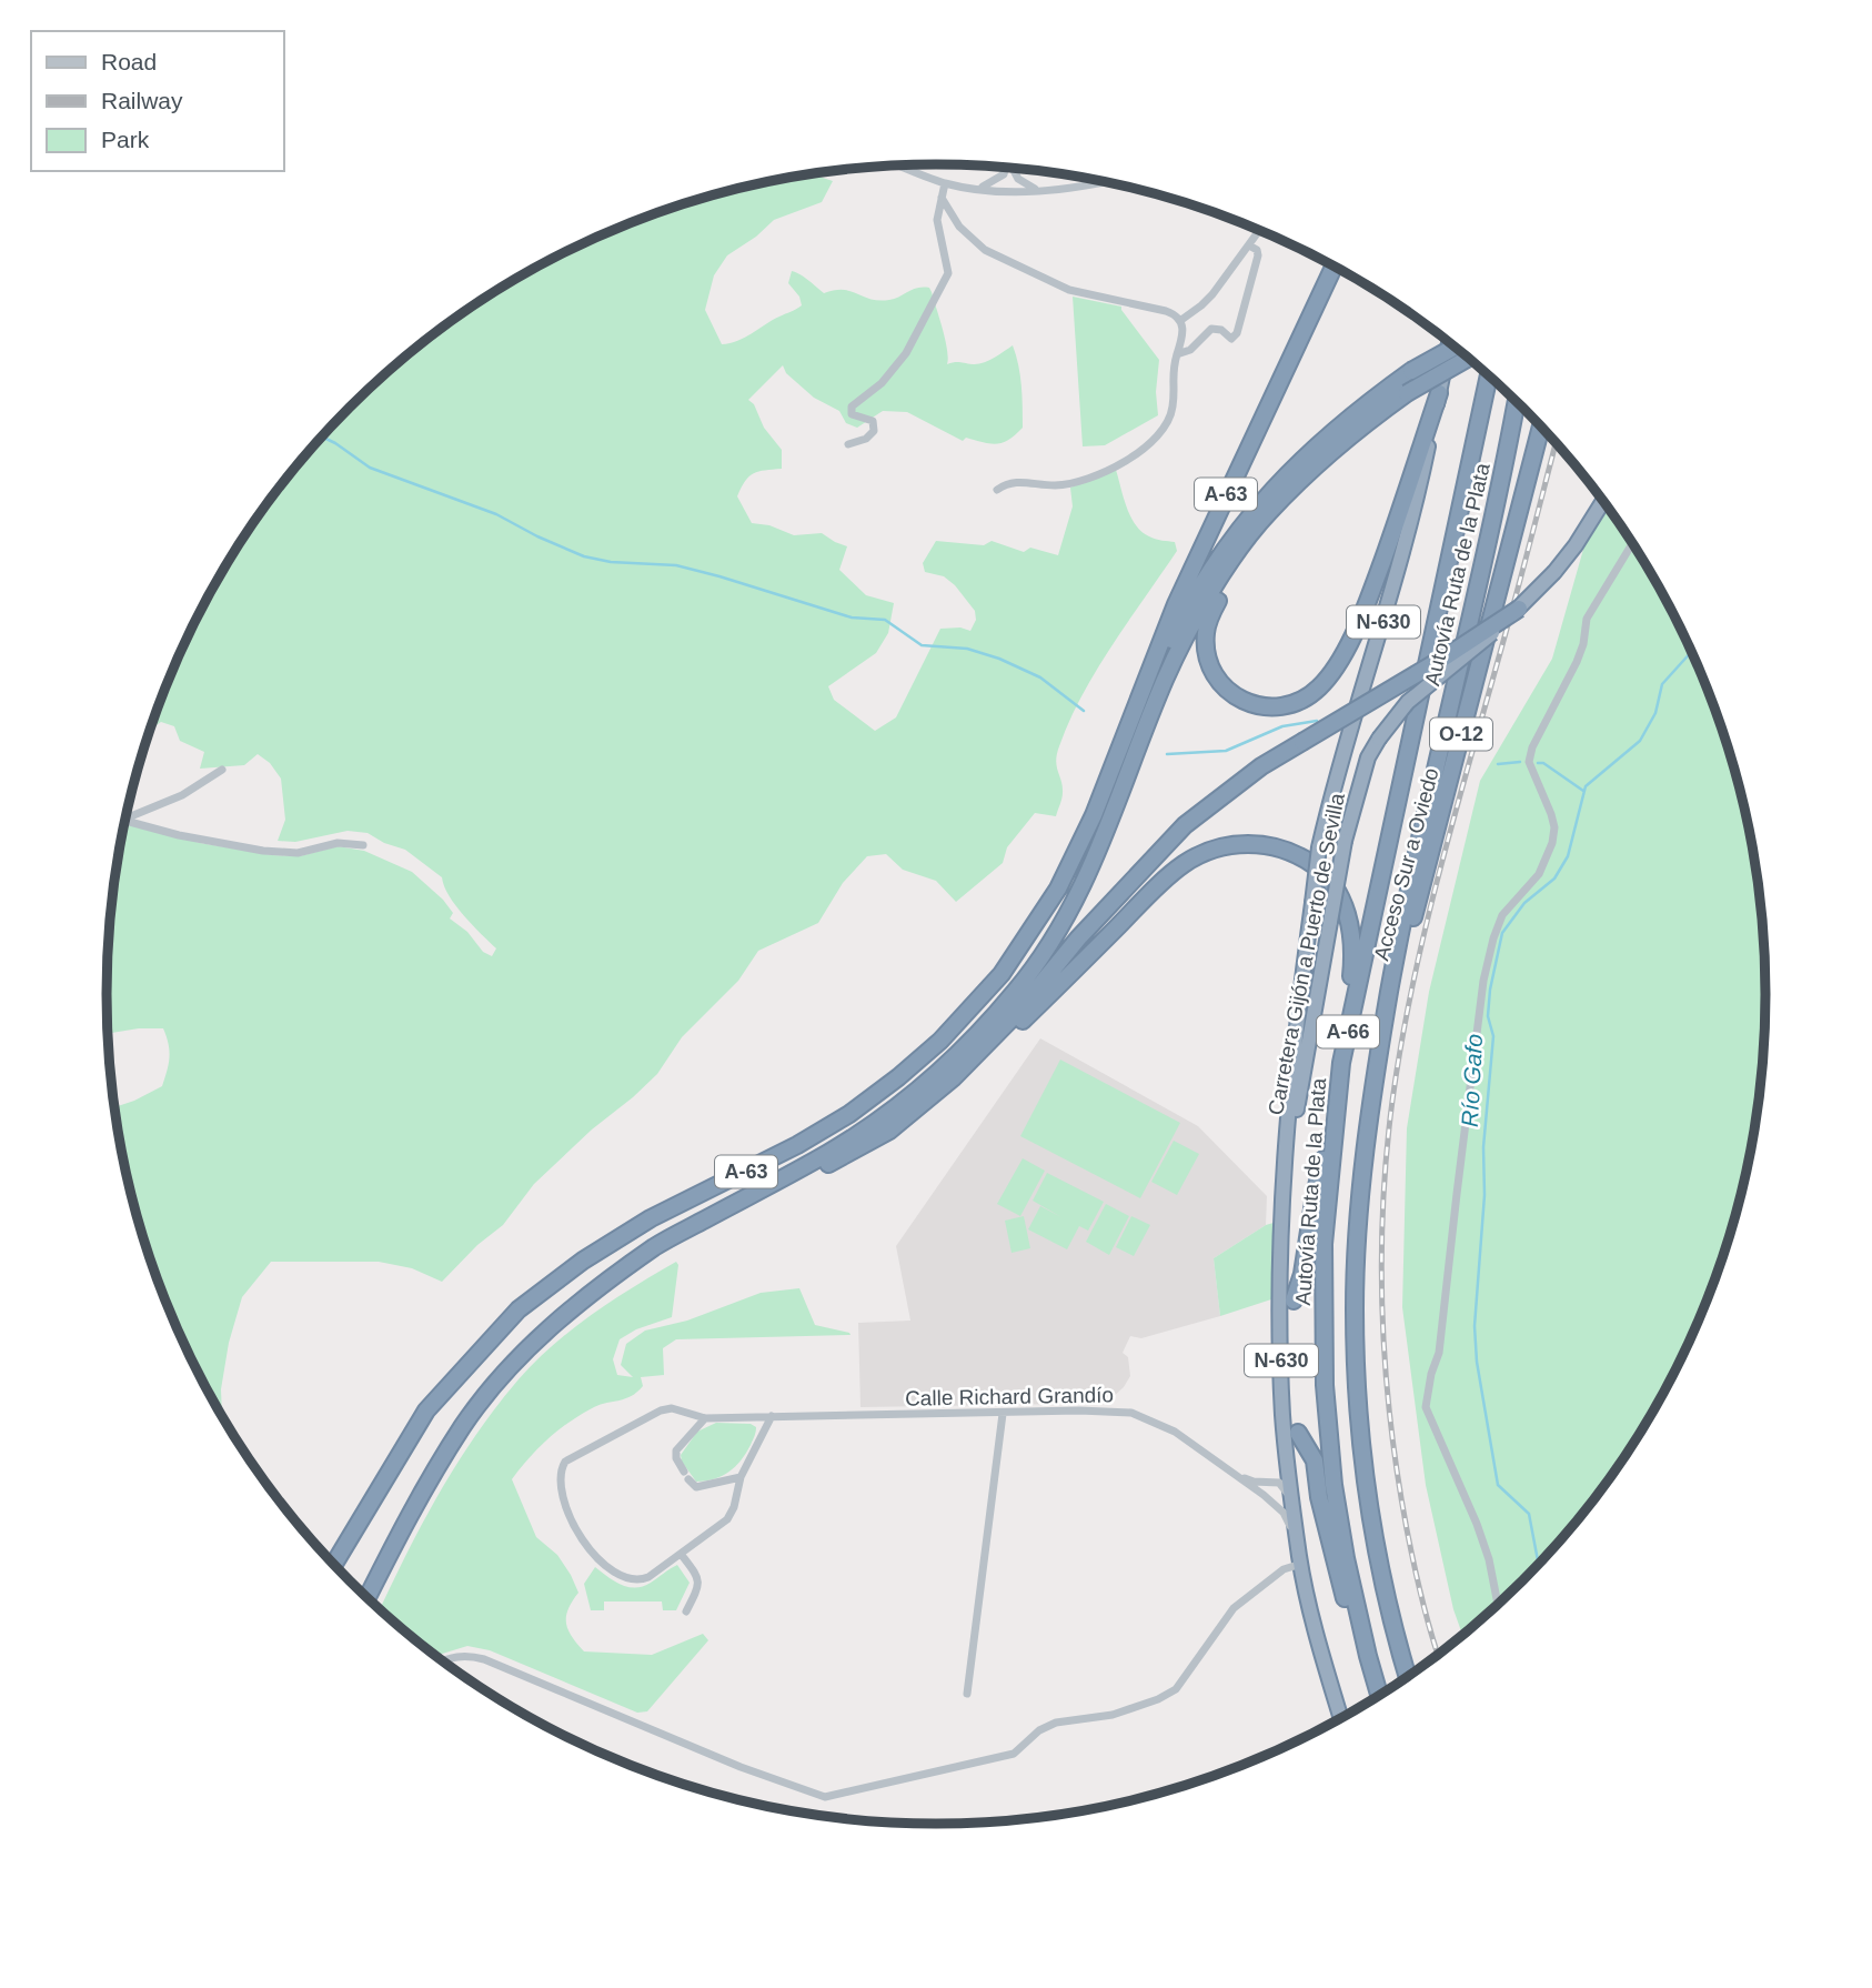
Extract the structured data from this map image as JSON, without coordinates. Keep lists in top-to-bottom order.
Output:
{
  "streets": {
    "highway": [
      "A-63",
      "Autovía Ruta de la Plata",
      "N-630",
      "O-12",
      "Acceso Sur a Oviedo",
      "Carretera Gijón a Puerto de Sevilla",
      "A-66"
    ],
    "street": ["Calle Richard Grandío"]
  },
  "crossings": [
    ["Autovía Ruta de la Plata", "Acceso Sur a Oviedo"],
    ["Carretera Gijón a Puerto de Sevilla", "Calle Richard Grandío"]
  ],
  "water": ["Río Gafo"],
  "legend": ["Road", "Railway", "Park"]
}
